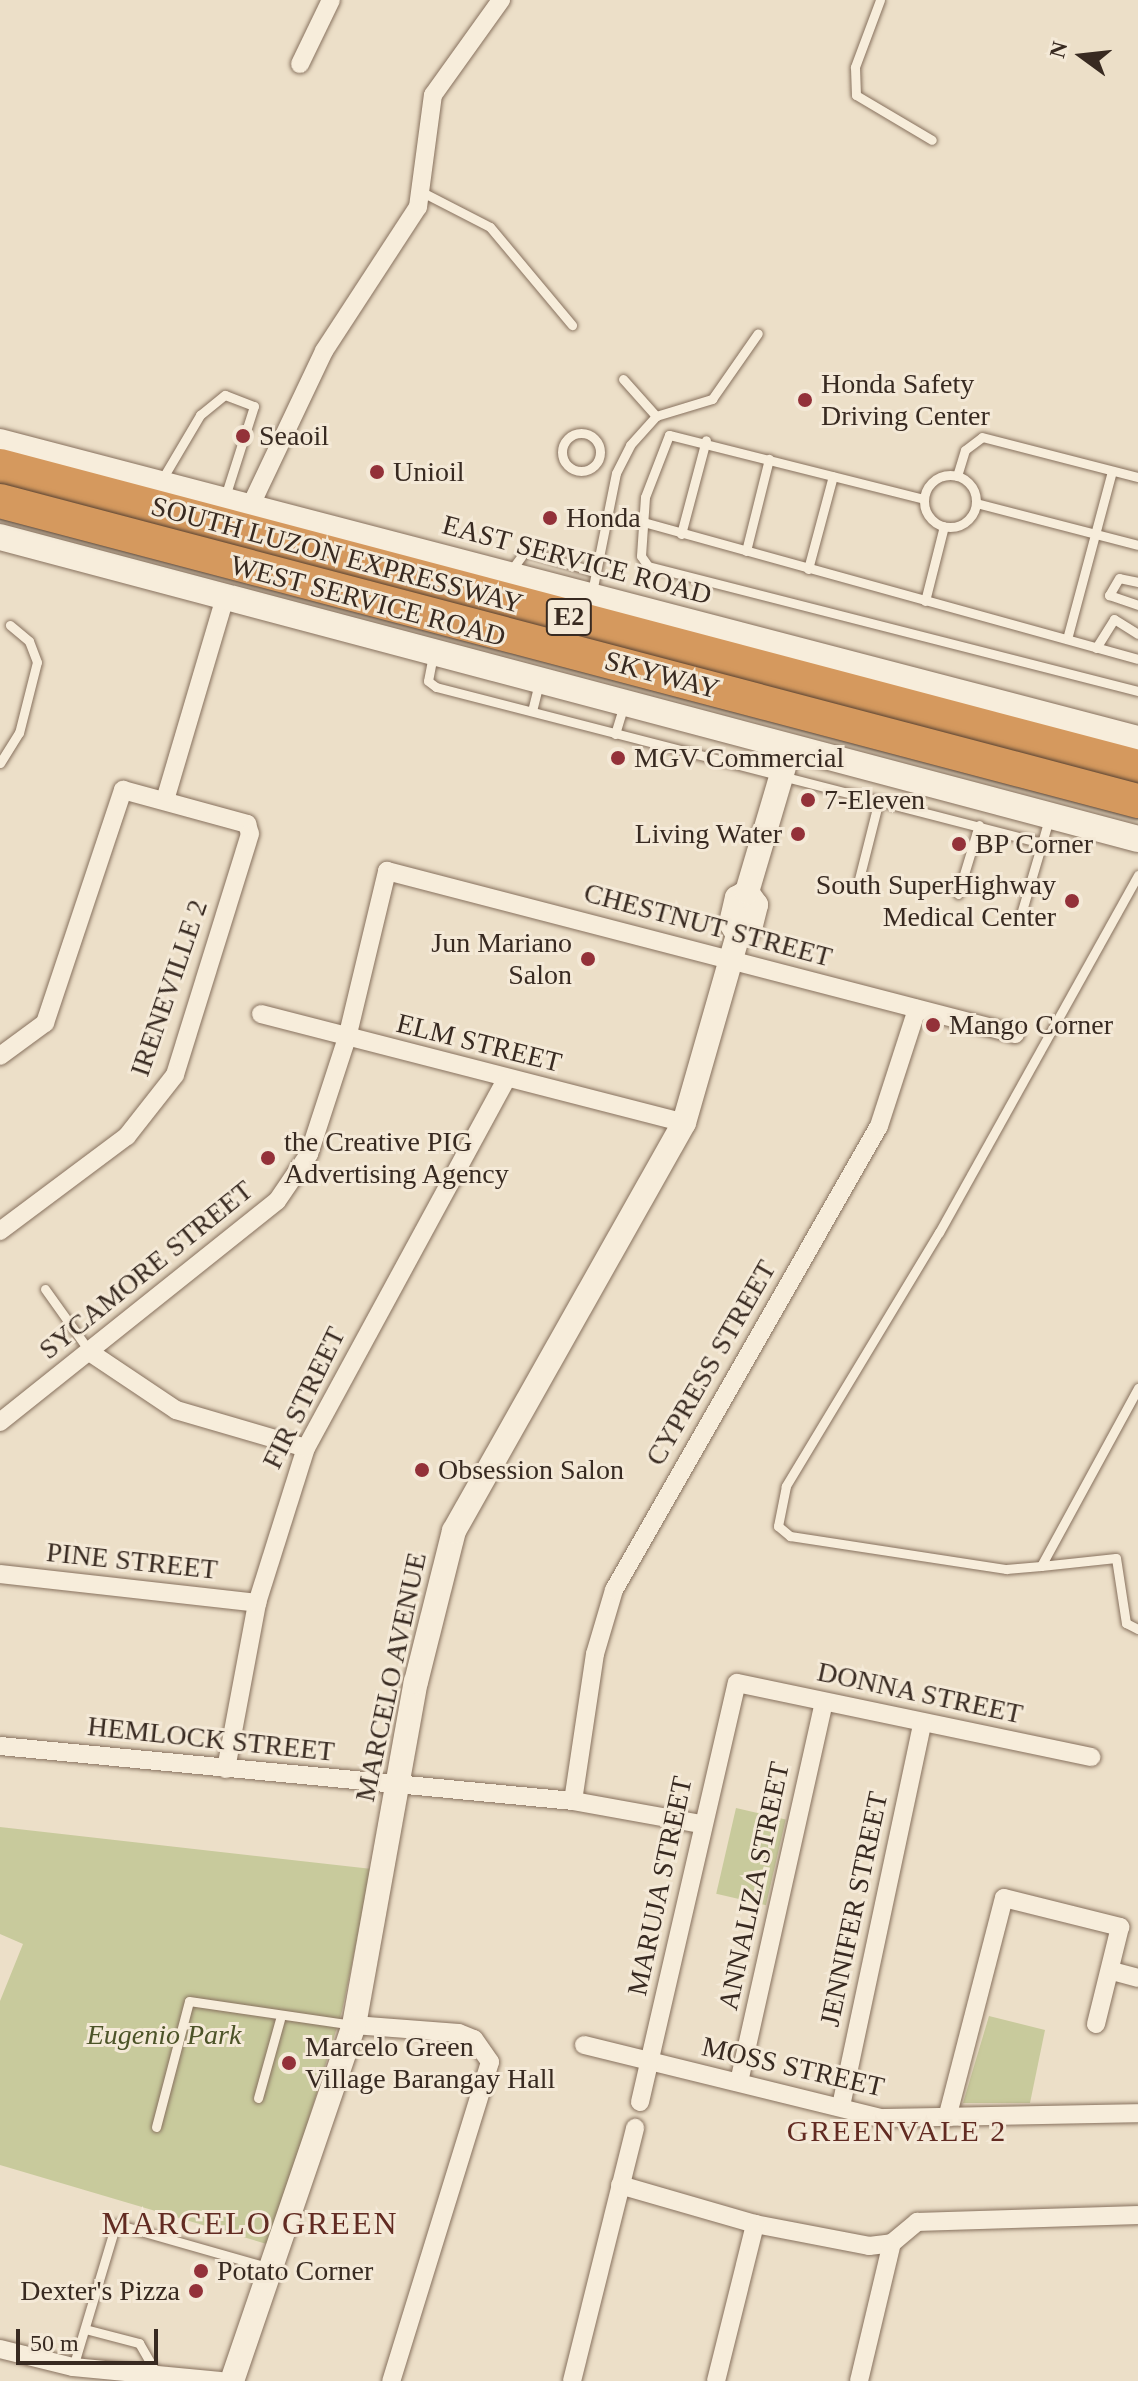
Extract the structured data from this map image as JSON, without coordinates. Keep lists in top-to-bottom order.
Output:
{
  "streets": {
    "highway": ["SOUTH LUZON EXPRESSWAY", "E2", "SKYWAY"],
    "main road": ["EAST SERVICE ROAD", "WEST SERVICE ROAD"],
    "street": [
      "CHESTNUT STREET",
      "IRENEVILLE 2",
      "ELM STREET",
      "SYCAMORE STREET",
      "CYPRESS STREET",
      "FIR STREET",
      "PINE STREET",
      "MARCELO AVENUE",
      "DONNA STREET",
      "HEMLOCK STREET",
      "MARUJA STREET",
      "ANNALIZA STREET",
      "JENNIFER STREET",
      "MOSS STREET"
    ]
  },
  "crossings": [
    ["SOUTH LUZON EXPRESSWAY", "WEST SERVICE ROAD"],
    ["SOUTH LUZON EXPRESSWAY", "MARCELO AVENUE"],
    ["WEST SERVICE ROAD", "MARCELO AVENUE"],
    ["CHESTNUT STREET", "SYCAMORE STREET"],
    ["CHESTNUT STREET", "CYPRESS STREET"],
    ["CHESTNUT STREET", "MARCELO AVENUE"],
    ["ELM STREET", "SYCAMORE STREET"],
    ["ELM STREET", "FIR STREET"],
    ["ELM STREET", "MARCELO AVENUE"],
    ["CYPRESS STREET", "HEMLOCK STREET"],
    ["FIR STREET", "PINE STREET"],
    ["FIR STREET", "HEMLOCK STREET"],
    ["MARCELO AVENUE", "HEMLOCK STREET"],
    ["DONNA STREET", "MARUJA STREET"],
    ["DONNA STREET", "ANNALIZA STREET"],
    ["DONNA STREET", "JENNIFER STREET"],
    ["HEMLOCK STREET", "MARUJA STREET"],
    ["MARUJA STREET", "MOSS STREET"],
    ["ANNALIZA STREET", "MOSS STREET"],
    ["JENNIFER STREET", "MOSS STREET"]
  ],
  "districts": ["GREENVALE 2", "MARCELO GREEN"],
  "parks": ["Eugenio Park"],
  "places": [
    "Honda Safety Driving Center",
    "Seaoil",
    "Unioil",
    "Honda",
    "MGV Commercial",
    "7-Eleven",
    "Living Water",
    "BP Corner",
    "South SuperHighway Medical Center",
    "Jun Mariano Salon",
    "Mango Corner",
    "the Creative PIG Advertising Agency",
    "Obsession Salon",
    "Marcelo Green Village Barangay Hall",
    "Potato Corner",
    "Dexter's Pizza"
  ],
  "scale_bar": "50 m",
  "north": "left"
}
